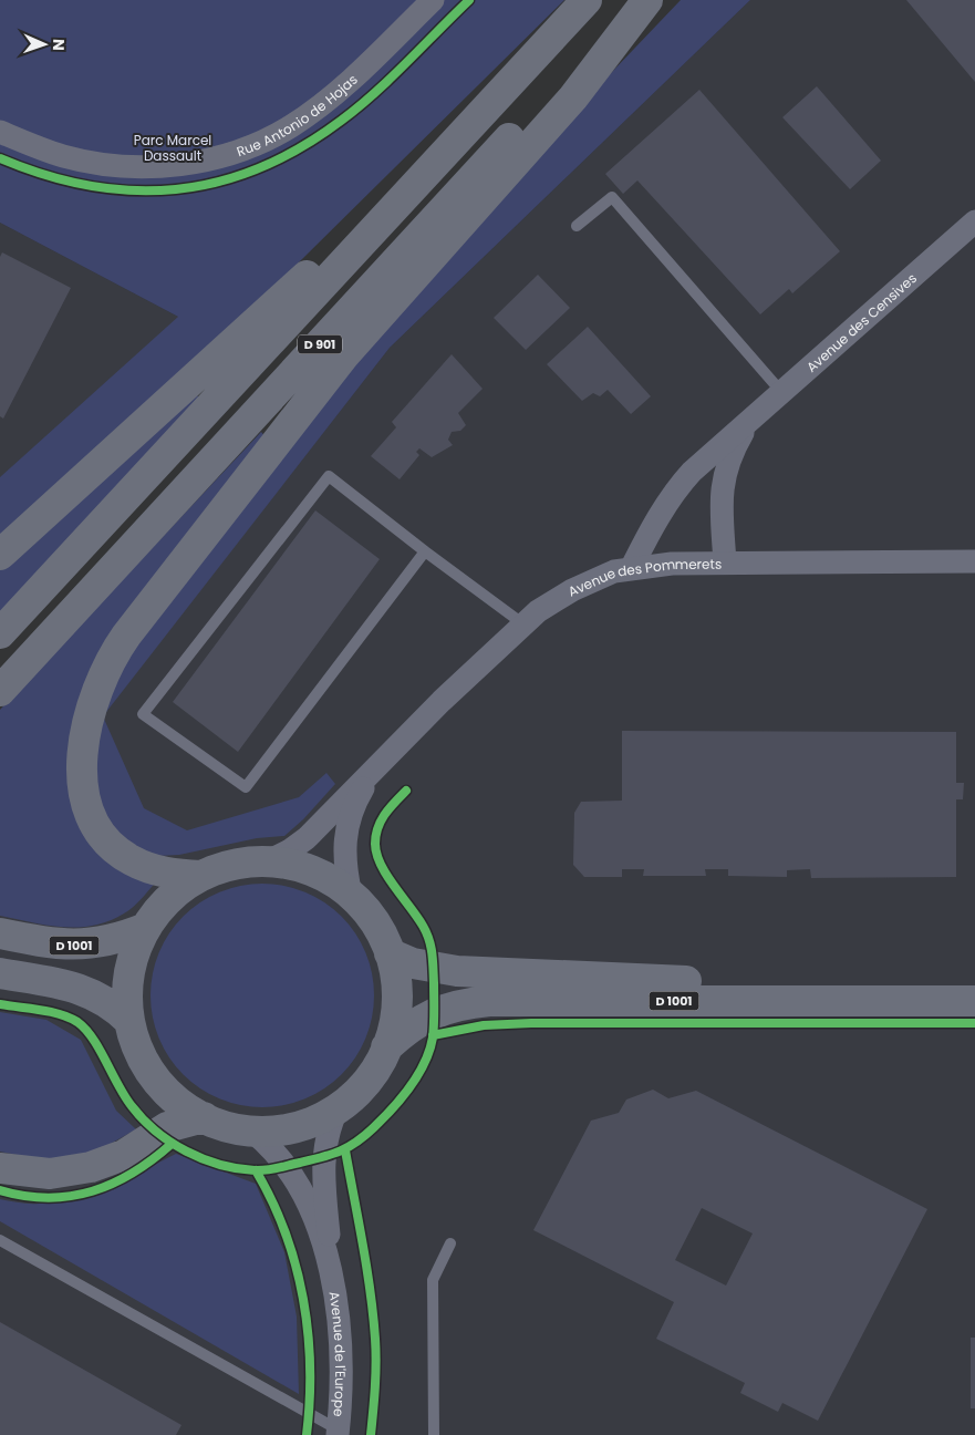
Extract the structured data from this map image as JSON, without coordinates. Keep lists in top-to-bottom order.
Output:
{
  "streets": {
    "main road": ["D 901", "D 1001"],
    "street": [
      "Rue Antonio de Hojas",
      "Avenue des Censives",
      "Avenue des Pommerets",
      "Avenue de l'Europe"
    ]
  },
  "crossings": [
    ["Avenue des Censives", "Avenue des Pommerets"]
  ],
  "parks": ["Parc Marcel Dassault"],
  "north": "right"
}
